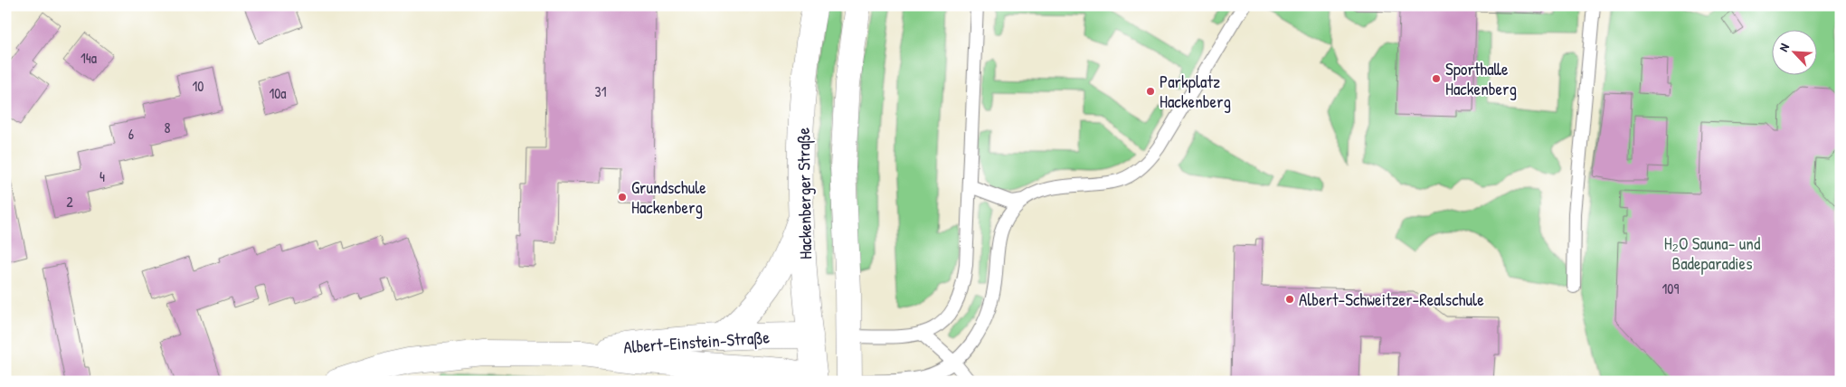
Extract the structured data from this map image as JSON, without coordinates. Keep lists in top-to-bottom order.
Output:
{
  "streets": {
    "street": ["Hackenberger Straße", "Albert-Einstein-Straße"]
  },
  "crossings": [
    ["Hackenberger Straße", "Albert-Einstein-Straße"]
  ],
  "parks": ["H₂O Sauna- und Badeparadies"],
  "places": [
    "Sporthalle Hackenberg",
    "Parkplatz Hackenberg",
    "Grundschule Hackenberg",
    "Albert-Schweitzer-Realschule"
  ],
  "house_numbers": [
    "14a",
    "10",
    "31",
    "10a",
    "8",
    "6",
    "4",
    "2",
    "109"
  ],
  "north": "top left"
}
